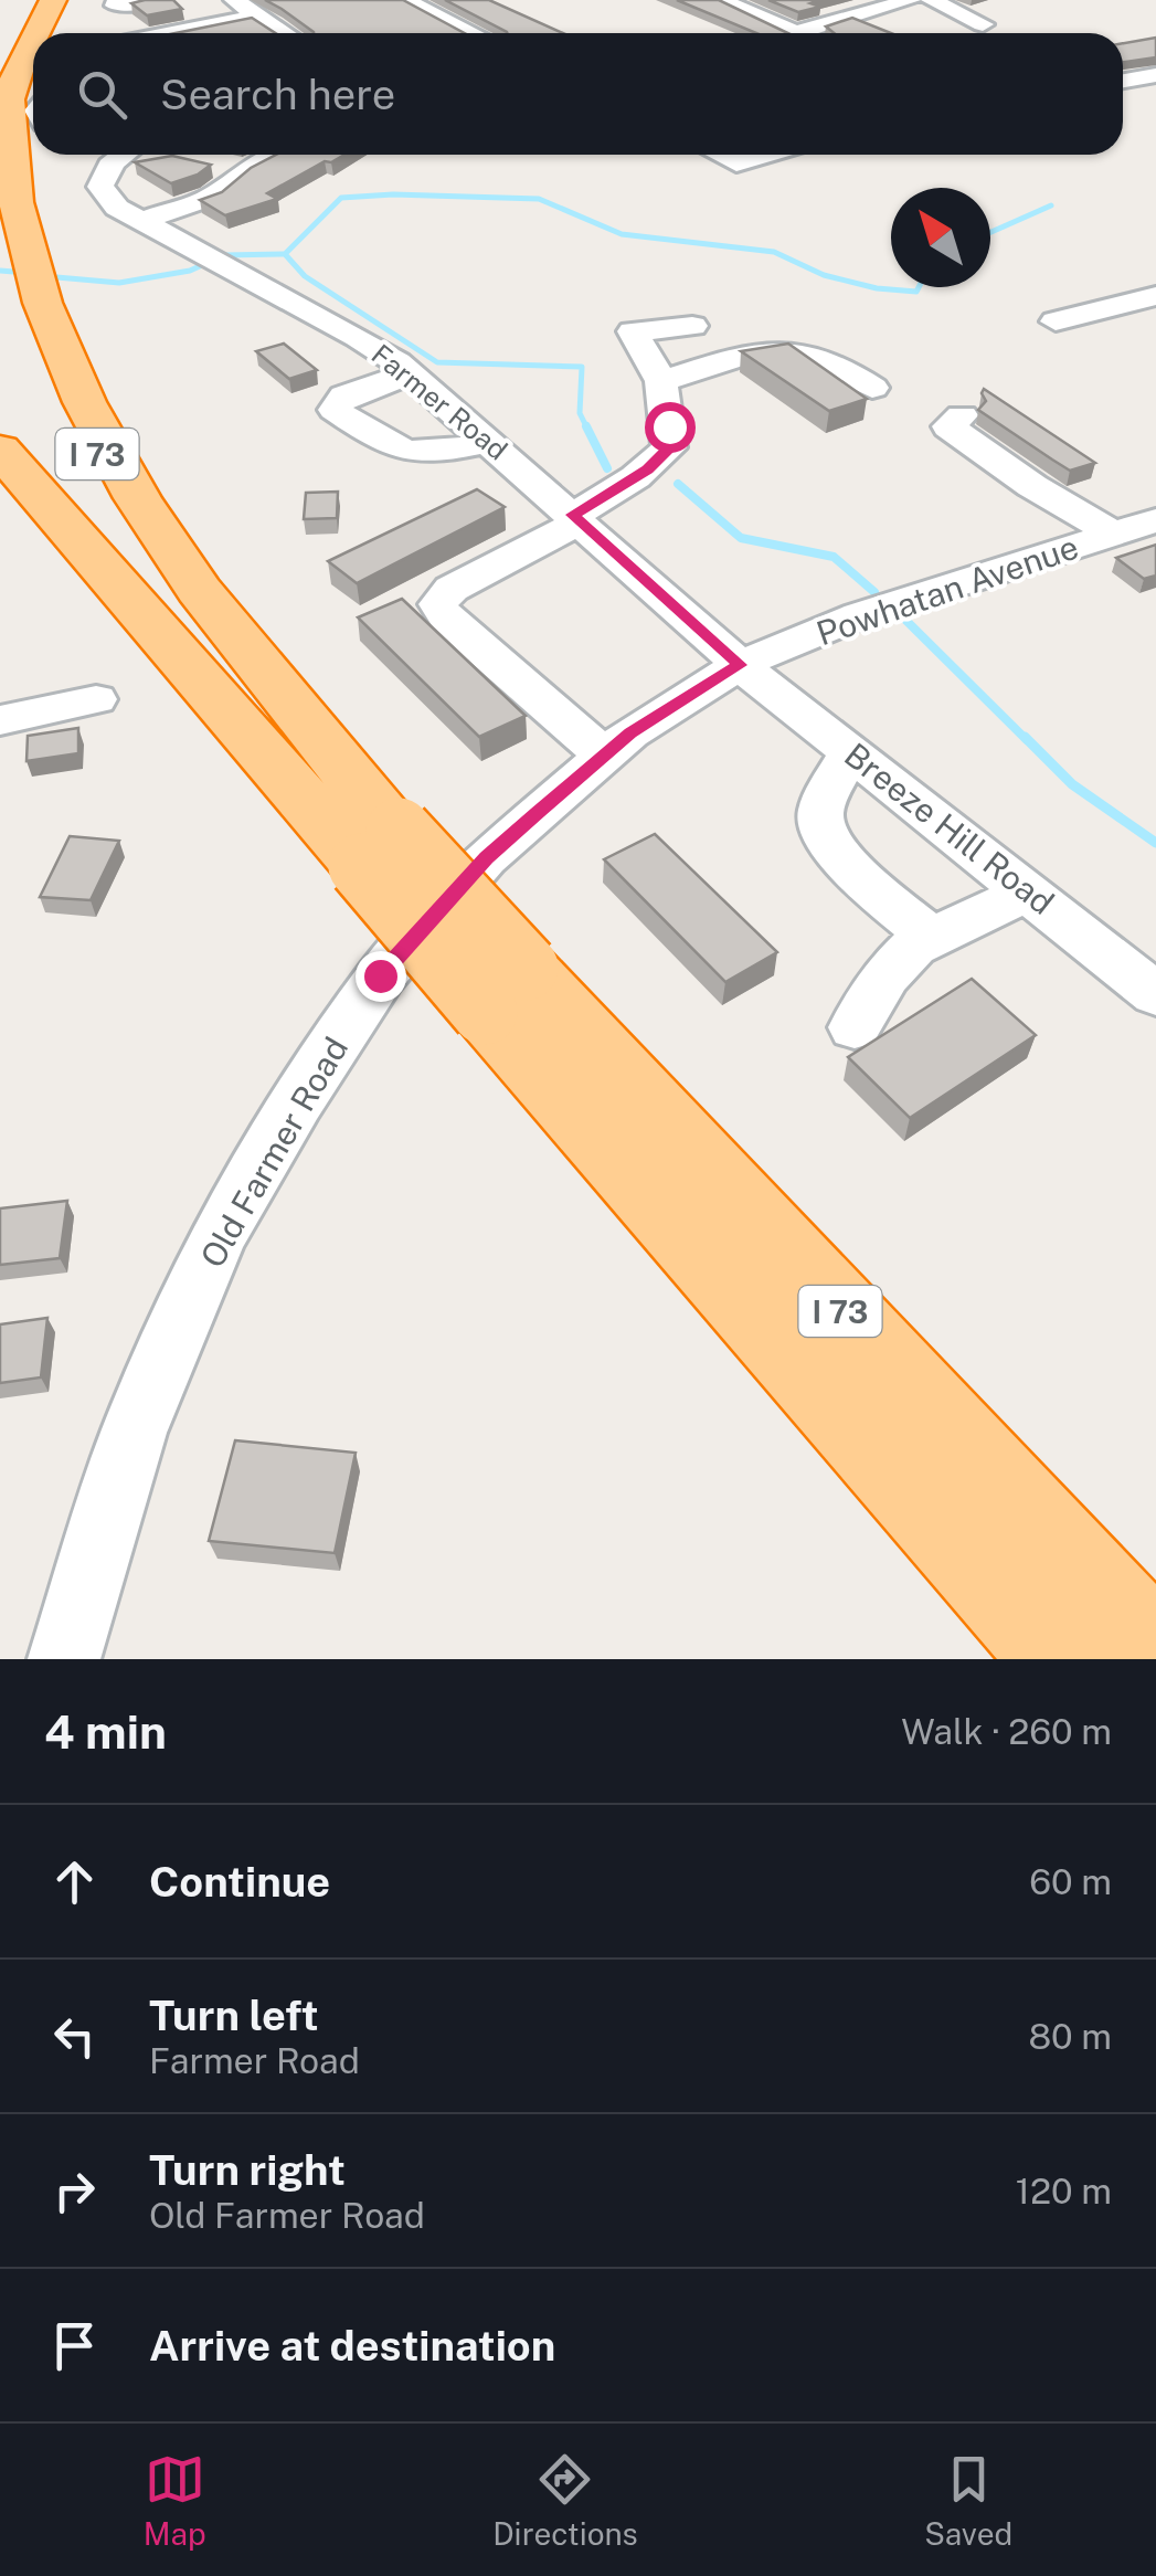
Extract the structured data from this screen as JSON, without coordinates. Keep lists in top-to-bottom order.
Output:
{
  "streets": {
    "highway": ["I 73"],
    "street": [
      "Farmer Road",
      "Powhatan Avenue",
      "Breeze Hill Road",
      "Old Farmer Road"
    ]
  },
  "crossings": [
    ["Farmer Road", "Powhatan Avenue"],
    ["Farmer Road", "Breeze Hill Road"],
    ["Farmer Road", "Old Farmer Road"],
    ["Powhatan Avenue", "Breeze Hill Road"],
    ["Powhatan Avenue", "Old Farmer Road"],
    ["Breeze Hill Road", "Old Farmer Road"]
  ],
  "north": "top left",
  "page": {
    "search": "Search here",
    "heading": ["4 min", "Walk · 260 m"],
    "list": [
      ["Continue", "60 m"],
      ["Turn left", "Farmer Road", "80 m"],
      ["Turn right", "Old Farmer Road", "120 m"],
      "Arrive at destination"
    ],
    "nav": ["Map", "Directions", "Saved"]
  }
}
